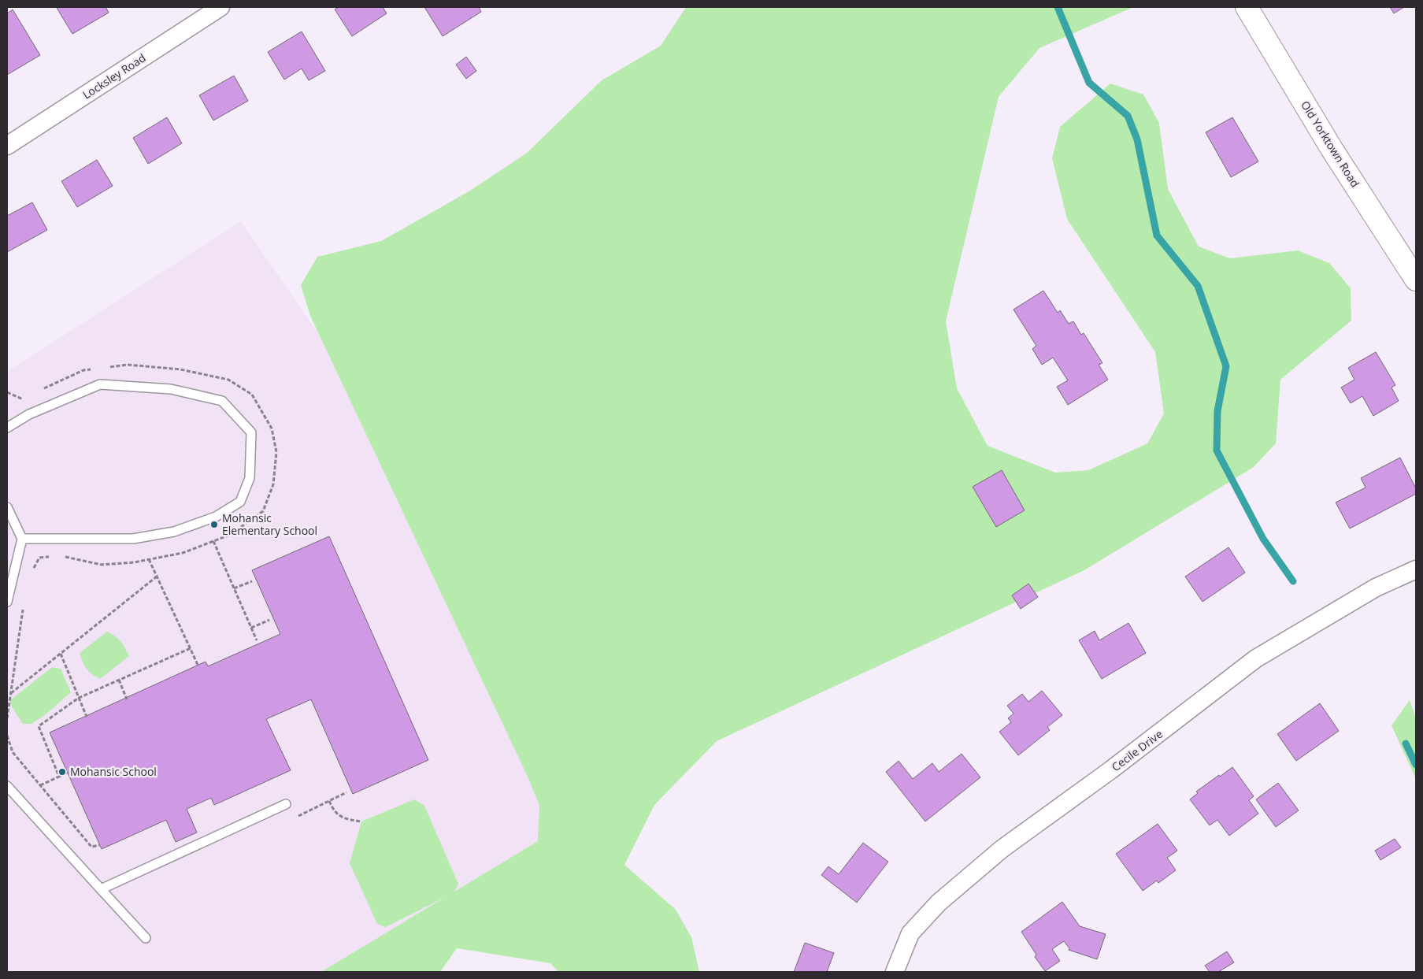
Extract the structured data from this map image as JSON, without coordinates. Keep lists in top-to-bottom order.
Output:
{
  "streets": {
    "main road": ["Old Yorktown Road"],
    "street": ["Locksley Road", "Cecile Drive"]
  },
  "places": ["Mohansic Elementary School", "Mohansic School"]
}
